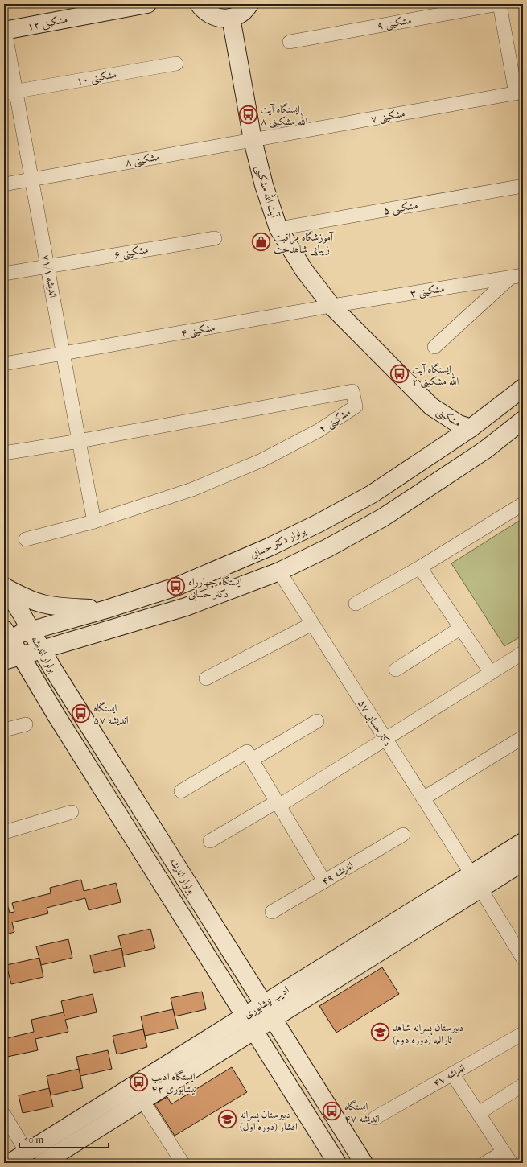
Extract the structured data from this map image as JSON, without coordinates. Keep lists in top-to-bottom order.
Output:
{
  "streets": {
    "main road": [
      "مشکینی ۱۲",
      "آیت الله مشکینی",
      "مشکینی",
      "بولوار دکتر حسابی",
      "بولوار اندیشه",
      "ادیب نیشابوری"
    ],
    "street": [
      "مشکینی ۹",
      "مشکینی ۱۰",
      "مشکینی ۷",
      "مشکینی ۸",
      "مشکینی ۵",
      "مشکینی ۶",
      "اندیشه ۷۱/۱",
      "مشکینی ۳",
      "مشکینی ۴",
      "مشکینی ۲",
      "دکترحسابی ۵۷",
      "اندیشه ۴۹",
      "اندیشه ۴۷"
    ]
  },
  "crossings": [
    ["مشکینی ۱۲", "اندیشه ۷۱/۱"],
    ["مشکینی ۱۰", "اندیشه ۷۱/۱"],
    ["مشکینی ۷", "مشکینی ۸"],
    ["مشکینی ۷", "آیت الله مشکینی"],
    ["مشکینی ۸", "آیت الله مشکینی"],
    ["مشکینی ۸", "اندیشه ۷۱/۱"],
    ["آیت الله مشکینی", "مشکینی ۵"],
    ["آیت الله مشکینی", "مشکینی ۳"],
    ["آیت الله مشکینی", "مشکینی ۴"],
    ["آیت الله مشکینی", "مشکینی"],
    ["مشکینی ۶", "اندیشه ۷۱/۱"],
    ["اندیشه ۷۱/۱", "مشکینی ۴"],
    ["اندیشه ۷۱/۱", "مشکینی ۲"],
    ["مشکینی ۳", "مشکینی ۴"],
    ["مشکینی", "بولوار دکتر حسابی"],
    ["بولوار دکتر حسابی", "بولوار اندیشه"],
    ["بولوار اندیشه", "ادیب نیشابوری"],
    ["دکترحسابی ۵۷", "ادیب نیشابوری"]
  ],
  "places": {
    "bus stop": [
      "ایستگاه آیت الله مشکینی ۸",
      "ایستگاه آیت الله مشکینی ۲",
      "ایستگاه چهارراه دکتر حسابی",
      "ایستگاه اندیشه ۵۷",
      "ایستگاه ادیب نیشابوری ۴۲",
      "ایستگاه اندیشه ۴۷"
    ],
    "shop": ["آموزشگاه مراقبت زیبایی شاهدخت"],
    "school or university": ["دبیرستان پسرانه شاهد ثارالله (دوره دوم)", "دبیرستان پسرانه افشار (دوره اول)"]
  },
  "scale_bar": "50 m"
}
